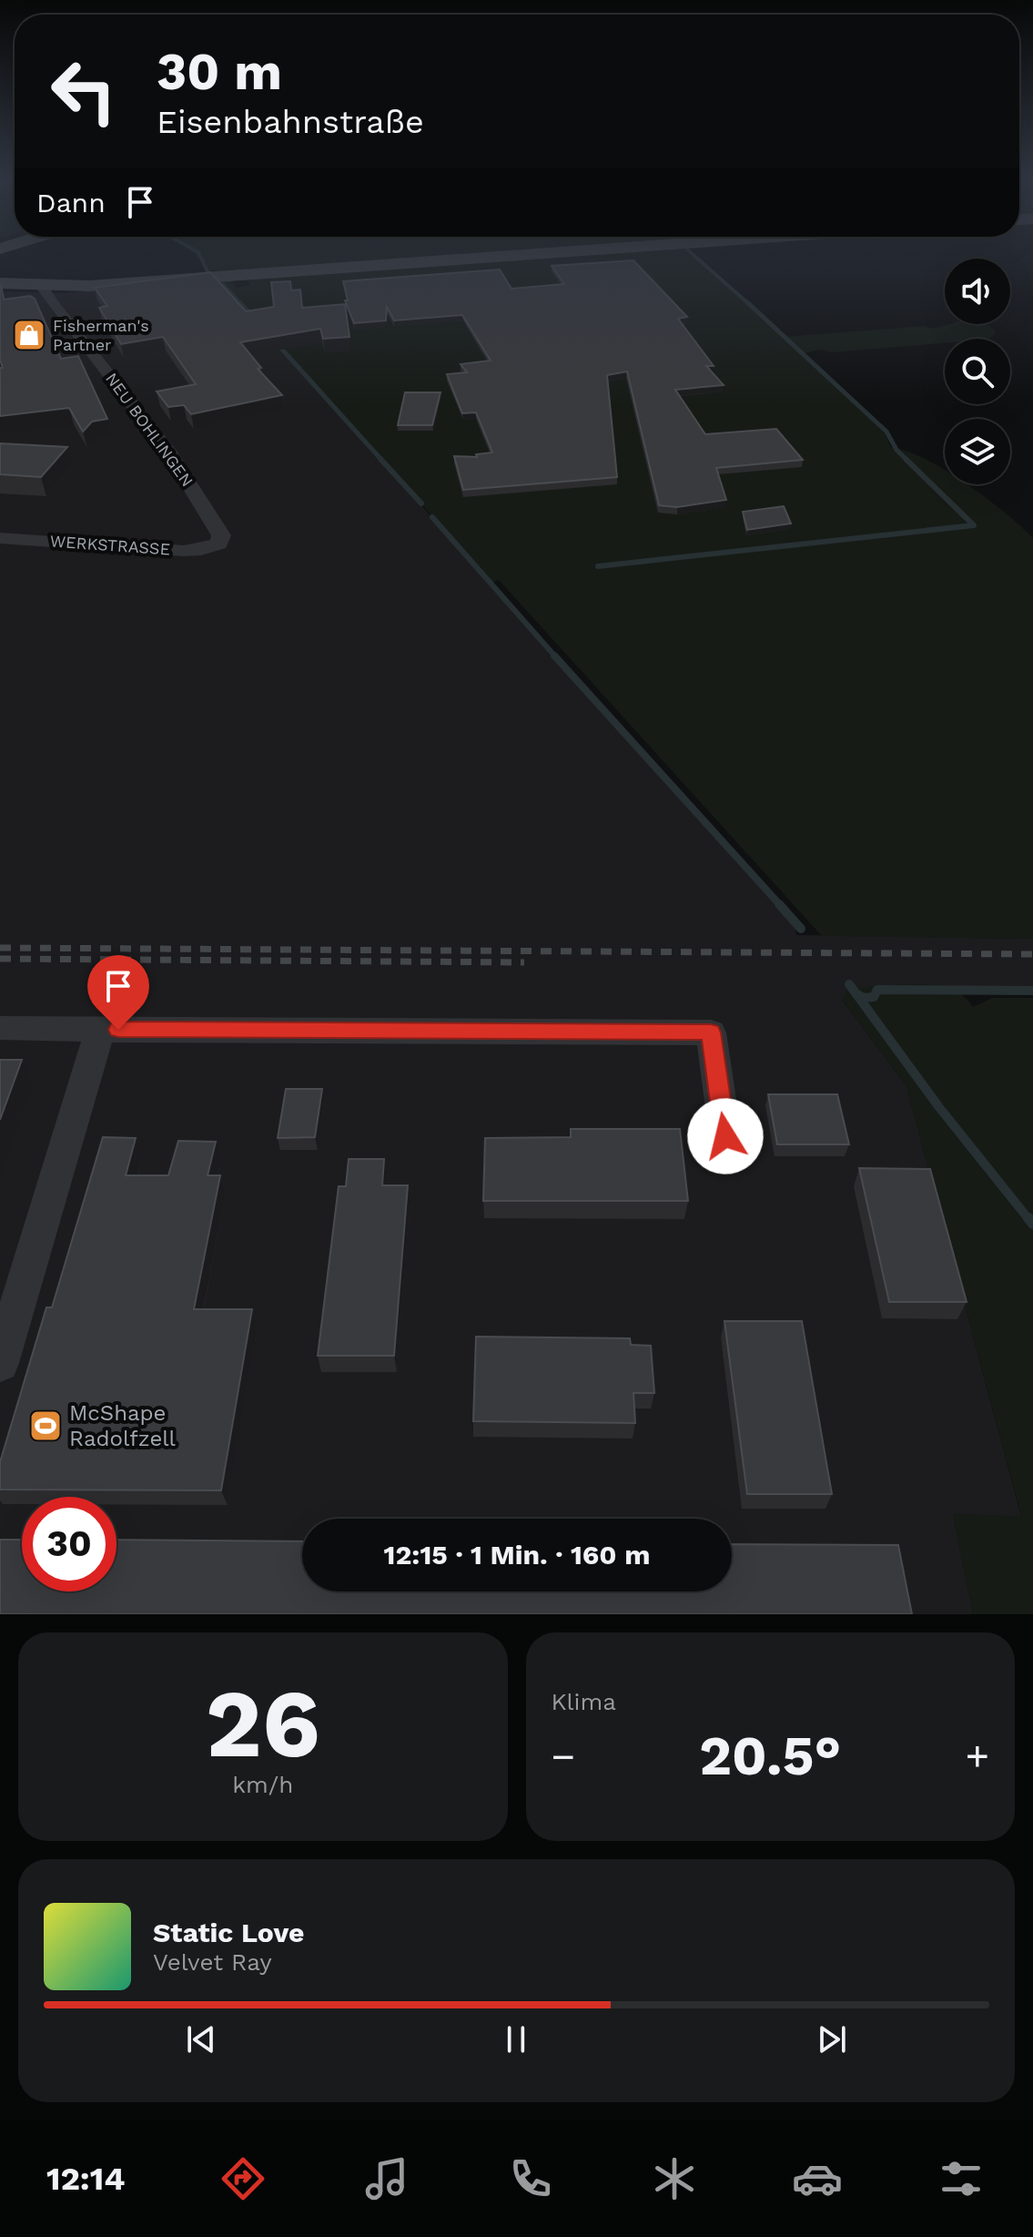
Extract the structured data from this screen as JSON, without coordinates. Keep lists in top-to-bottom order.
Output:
{
  "streets": {
    "street": ["NEU BOHLINGEN", "WERKSTRASSE"]
  },
  "crossings": [
    ["NEU BOHLINGEN", "WERKSTRASSE"]
  ],
  "places": {
    "shop": ["Fisherman's Partner"],
    "sports": ["McShape Radolfzell"]
  },
  "page": {
    "turn": ["30 m", "Eisenbahnstraße"],
    "then": "Dann",
    "limit": "30",
    "trip": "12:15 · 1 Min. · 160 m",
    "tile": [
      ["26", "km/h"],
      "Klima"
    ],
    "heat": ["−", "20.5°", "+"],
    "song": ["Static Love", "Velvet Ray"],
    "tabs": "12:14"
  }
}
